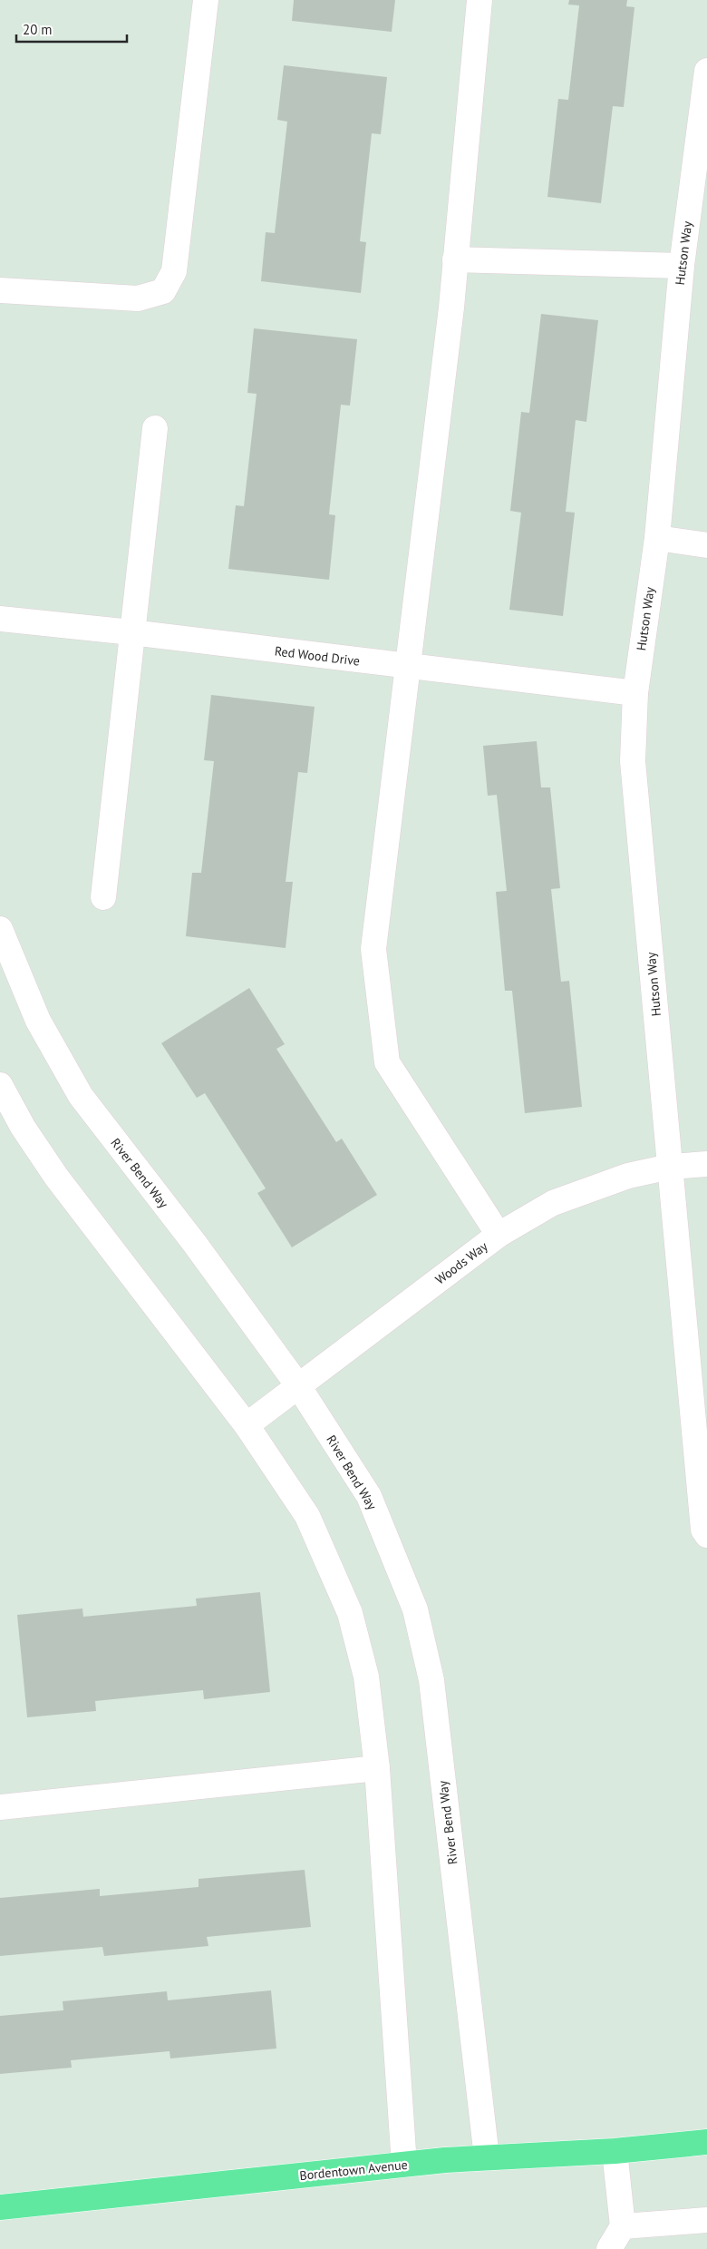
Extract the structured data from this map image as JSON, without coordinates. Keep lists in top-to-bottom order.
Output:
{
  "streets": {
    "main road": ["Bordentown Avenue"],
    "street": [
      "Hutson Way",
      "Red Wood Drive",
      "River Bend Way",
      "Woods Way"
    ]
  },
  "crossings": [
    ["Hutson Way", "Red Wood Drive"],
    ["Hutson Way", "Woods Way"],
    ["River Bend Way", "Woods Way"],
    ["River Bend Way", "Bordentown Avenue"]
  ],
  "scale_bar": "20 m"
}
